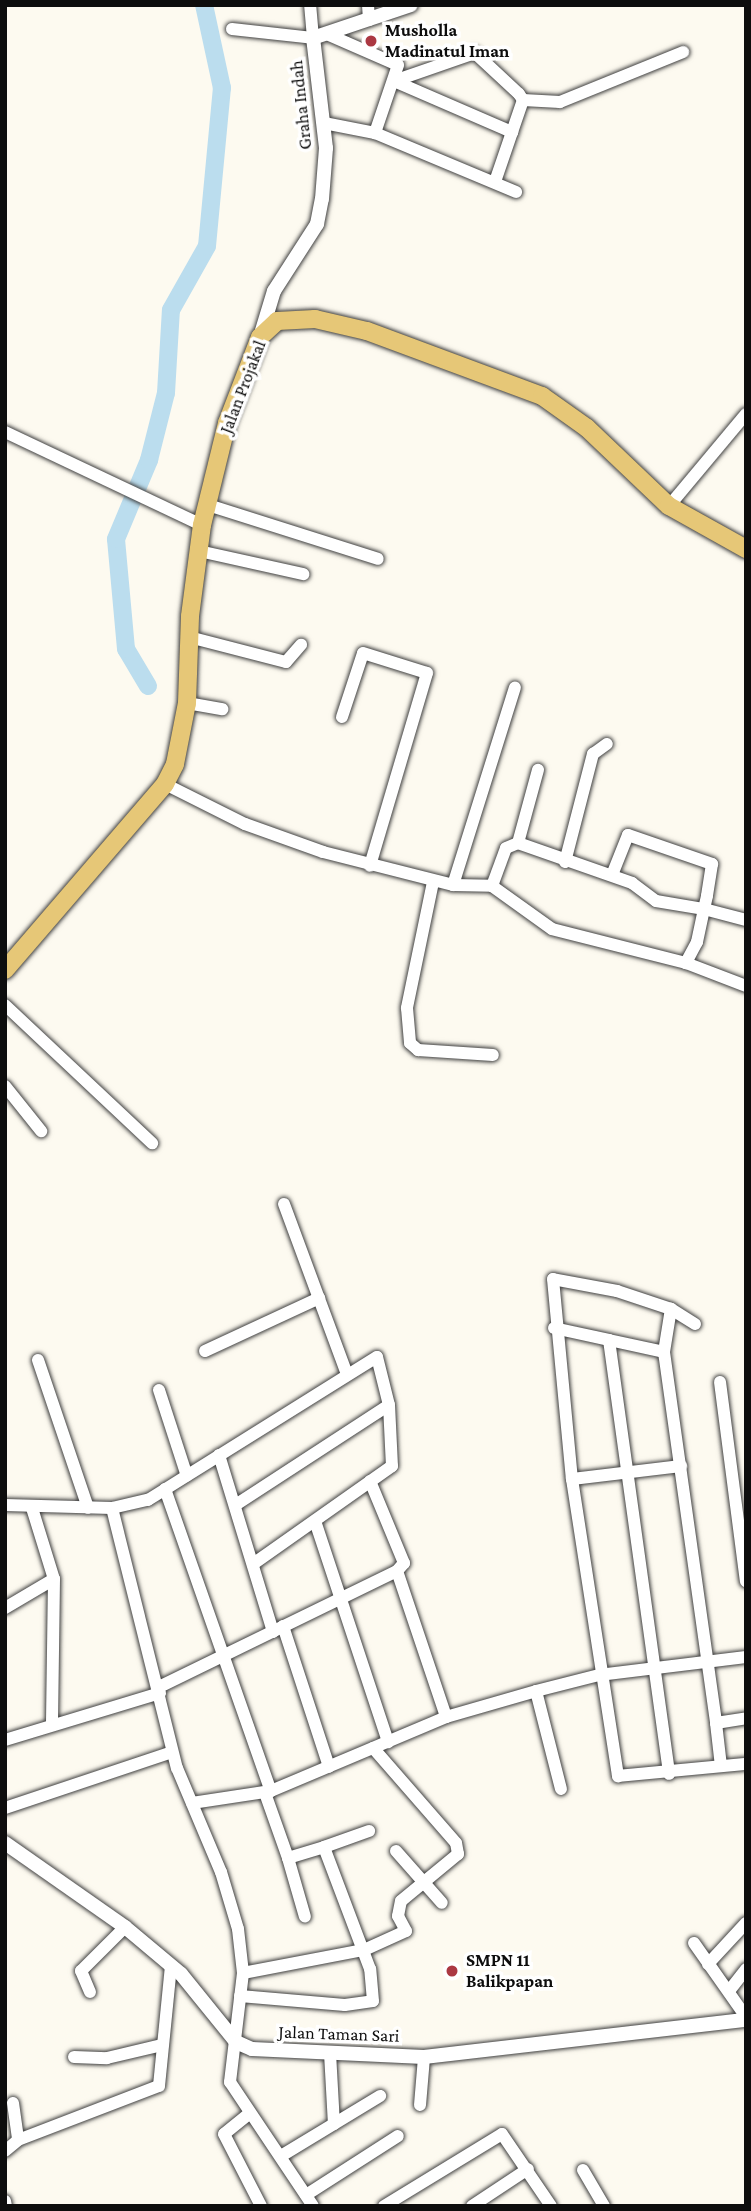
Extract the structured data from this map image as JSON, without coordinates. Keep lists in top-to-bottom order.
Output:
{
  "streets": {
    "main road": ["Jalan Projakal"],
    "street": ["Graha Indah", "Jalan Taman Sari"]
  },
  "crossings": [
    ["Graha Indah", "Jalan Projakal"]
  ],
  "places": ["Musholla Madinatul Iman", "SMPN 11 Balikpapan"]
}
